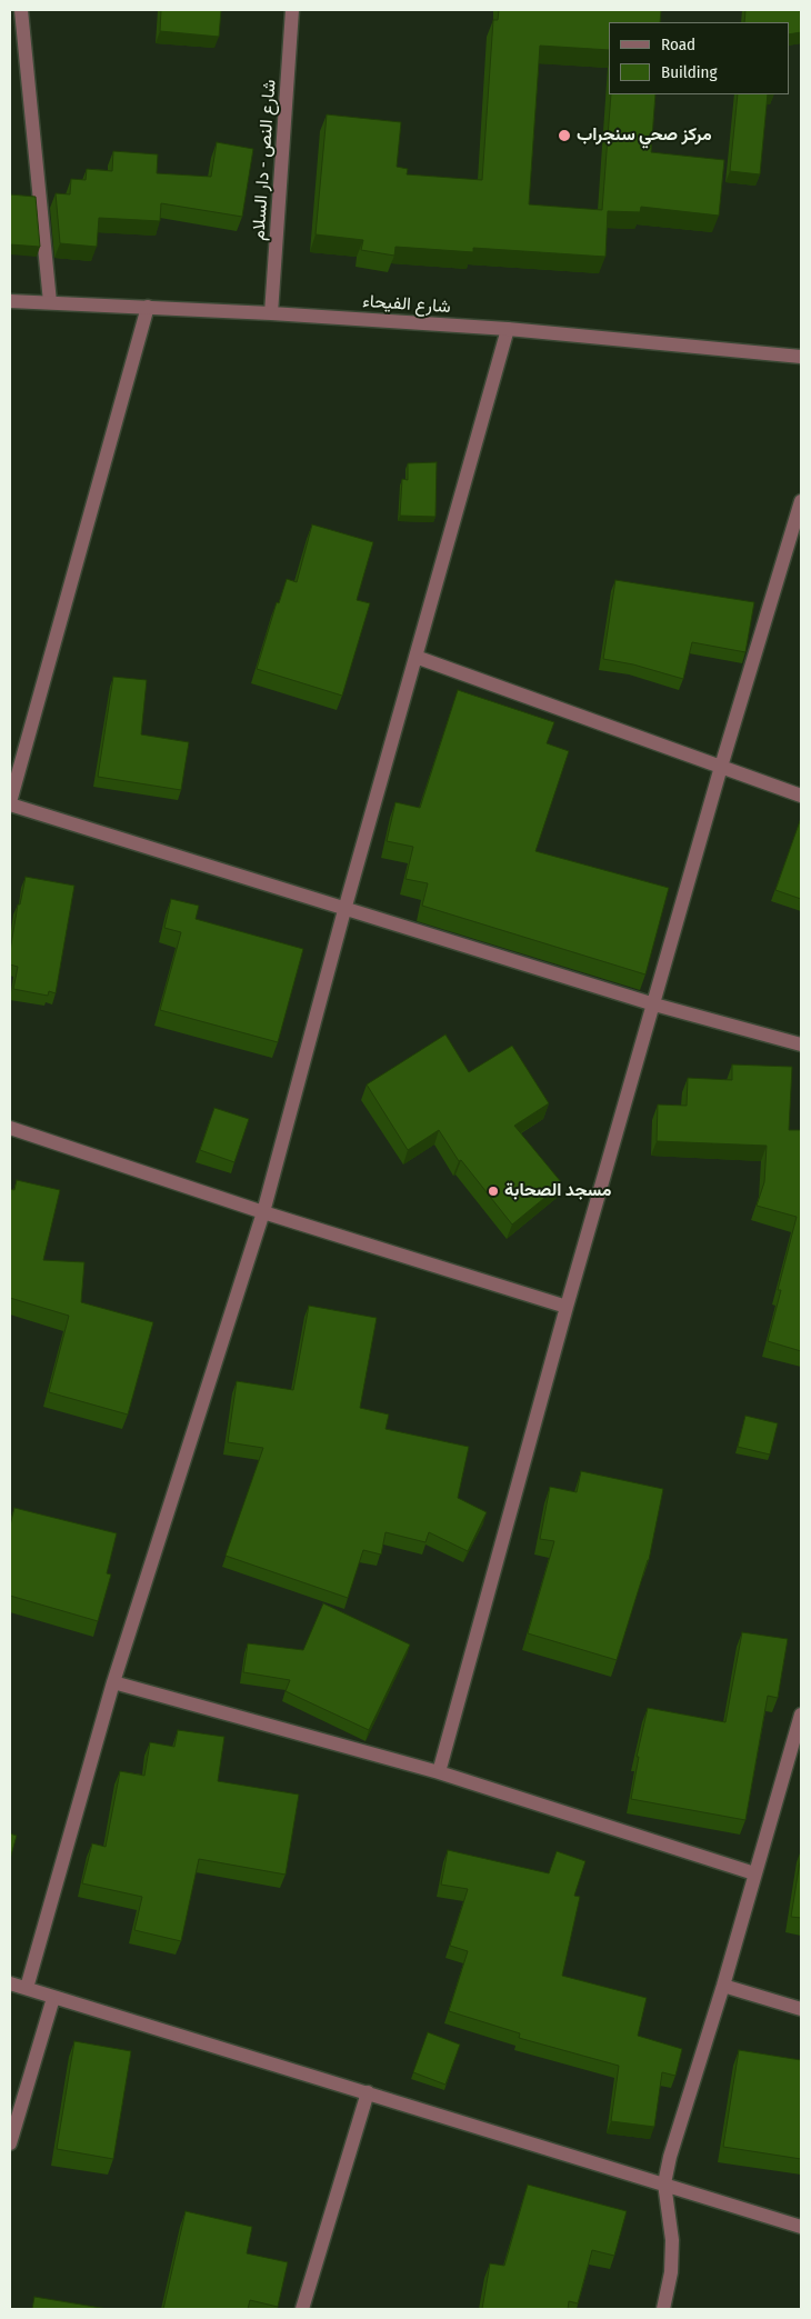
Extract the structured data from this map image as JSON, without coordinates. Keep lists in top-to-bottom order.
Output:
{
  "streets": {
    "street": ["شارع النص - دار السلام", "شارع الفيحاء"]
  },
  "crossings": [
    ["شارع النص - دار السلام", "شارع الفيحاء"]
  ],
  "places": ["مركز صحي سنجراب", "مسجد الصحابة"],
  "legend": ["Road", "Building"]
}
